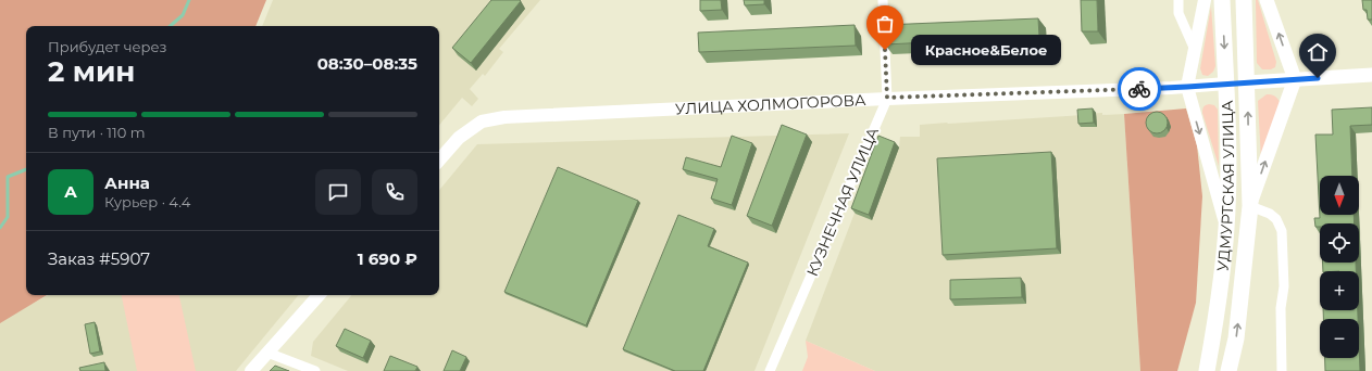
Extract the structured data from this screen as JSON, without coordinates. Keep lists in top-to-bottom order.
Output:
{
  "streets": {
    "main road": ["УЛИЦА ХОЛМОГОРОВА", "УДМУРТСКАЯ УЛИЦА"],
    "street": ["КУЗНЕЧНАЯ УЛИЦА"]
  },
  "crossings": [
    ["УЛИЦА ХОЛМОГОРОВА", "УДМУРТСКАЯ УЛИЦА"],
    ["УЛИЦА ХОЛМОГОРОВА", "КУЗНЕЧНАЯ УЛИЦА"]
  ],
  "places": ["Красное&Белое"],
  "north": "bottom",
  "page": {
    "heading": ["2 мин", "Прибудет через", "08:30–08:35"],
    "panel": [
      "Анна",
      "Курьер · 4.4",
      "Заказ #5907",
      "1 690 ₽"
    ],
    "bubble": "Красное&Белое",
    "bar": "В пути · 110 m",
    "round": "А",
    "map_buttons": ["+", "−"]
  }
}
